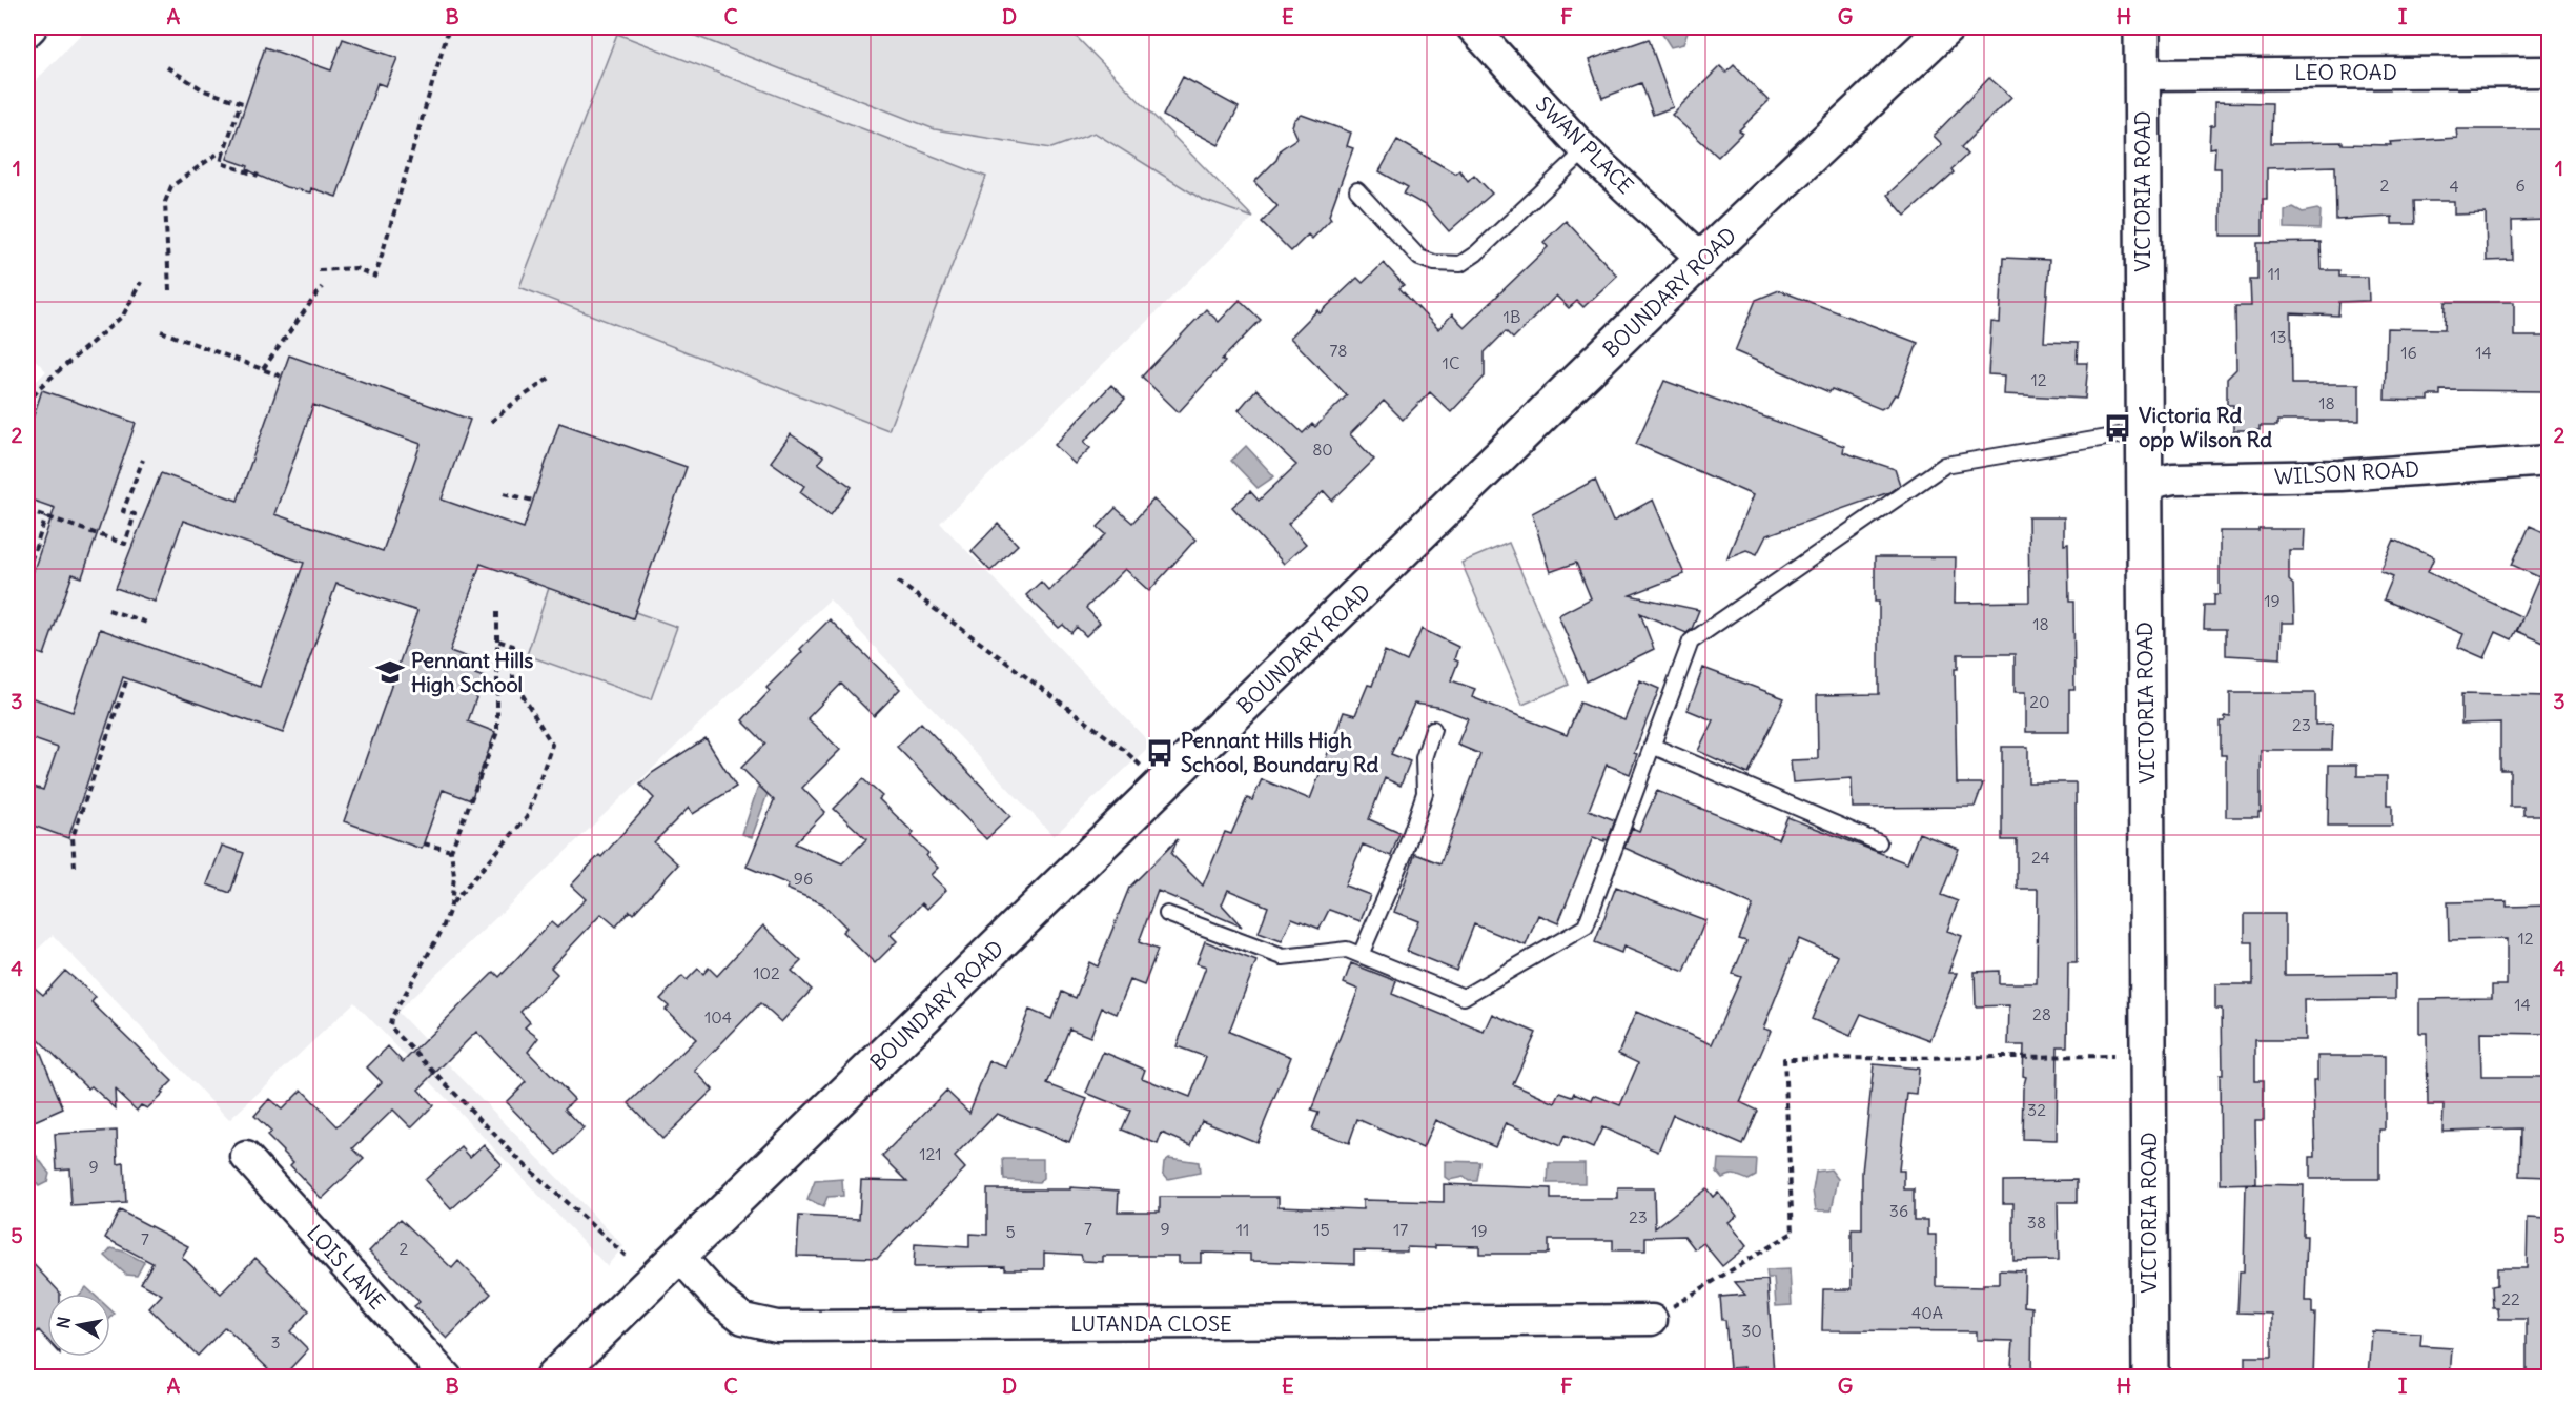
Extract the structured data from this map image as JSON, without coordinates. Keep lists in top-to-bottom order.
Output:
{
  "streets": {
    "main road": ["VICTORIA ROAD", "BOUNDARY ROAD"],
    "street": [
      "LEO ROAD",
      "SWAN PLACE",
      "WILSON ROAD",
      "LOIS LANE",
      "LUTANDA CLOSE"
    ]
  },
  "crossings": [
    ["LEO ROAD", "VICTORIA ROAD"],
    ["SWAN PLACE", "BOUNDARY ROAD"],
    ["VICTORIA ROAD", "WILSON ROAD"],
    ["BOUNDARY ROAD", "LUTANDA CLOSE"]
  ],
  "places": {
    "bus stop": ["Victoria Rd opp Wilson Rd", "Pennant Hills High School, Boundary Rd"],
    "school or university": ["Pennant Hills High School"]
  },
  "house_numbers": [
    "2",
    "6",
    "4",
    "11",
    "1B",
    "13",
    "78",
    "16",
    "14",
    "1C",
    "12",
    "18",
    "80",
    "19",
    "18",
    "20",
    "23",
    "24",
    "96",
    "12",
    "102",
    "14",
    "28",
    "104",
    "32",
    "121",
    "9",
    "36",
    "23",
    "38",
    "7",
    "9",
    "11",
    "15",
    "17",
    "19",
    "5",
    "7",
    "2",
    "22",
    "40A",
    "30",
    "3"
  ],
  "north": "left",
  "grid": {
    "columns": [
      "A",
      "B",
      "C",
      "D",
      "E",
      "F",
      "G",
      "H",
      "I"
    ],
    "rows": [
      "1",
      "2",
      "3",
      "4",
      "5"
    ]
  }
}
